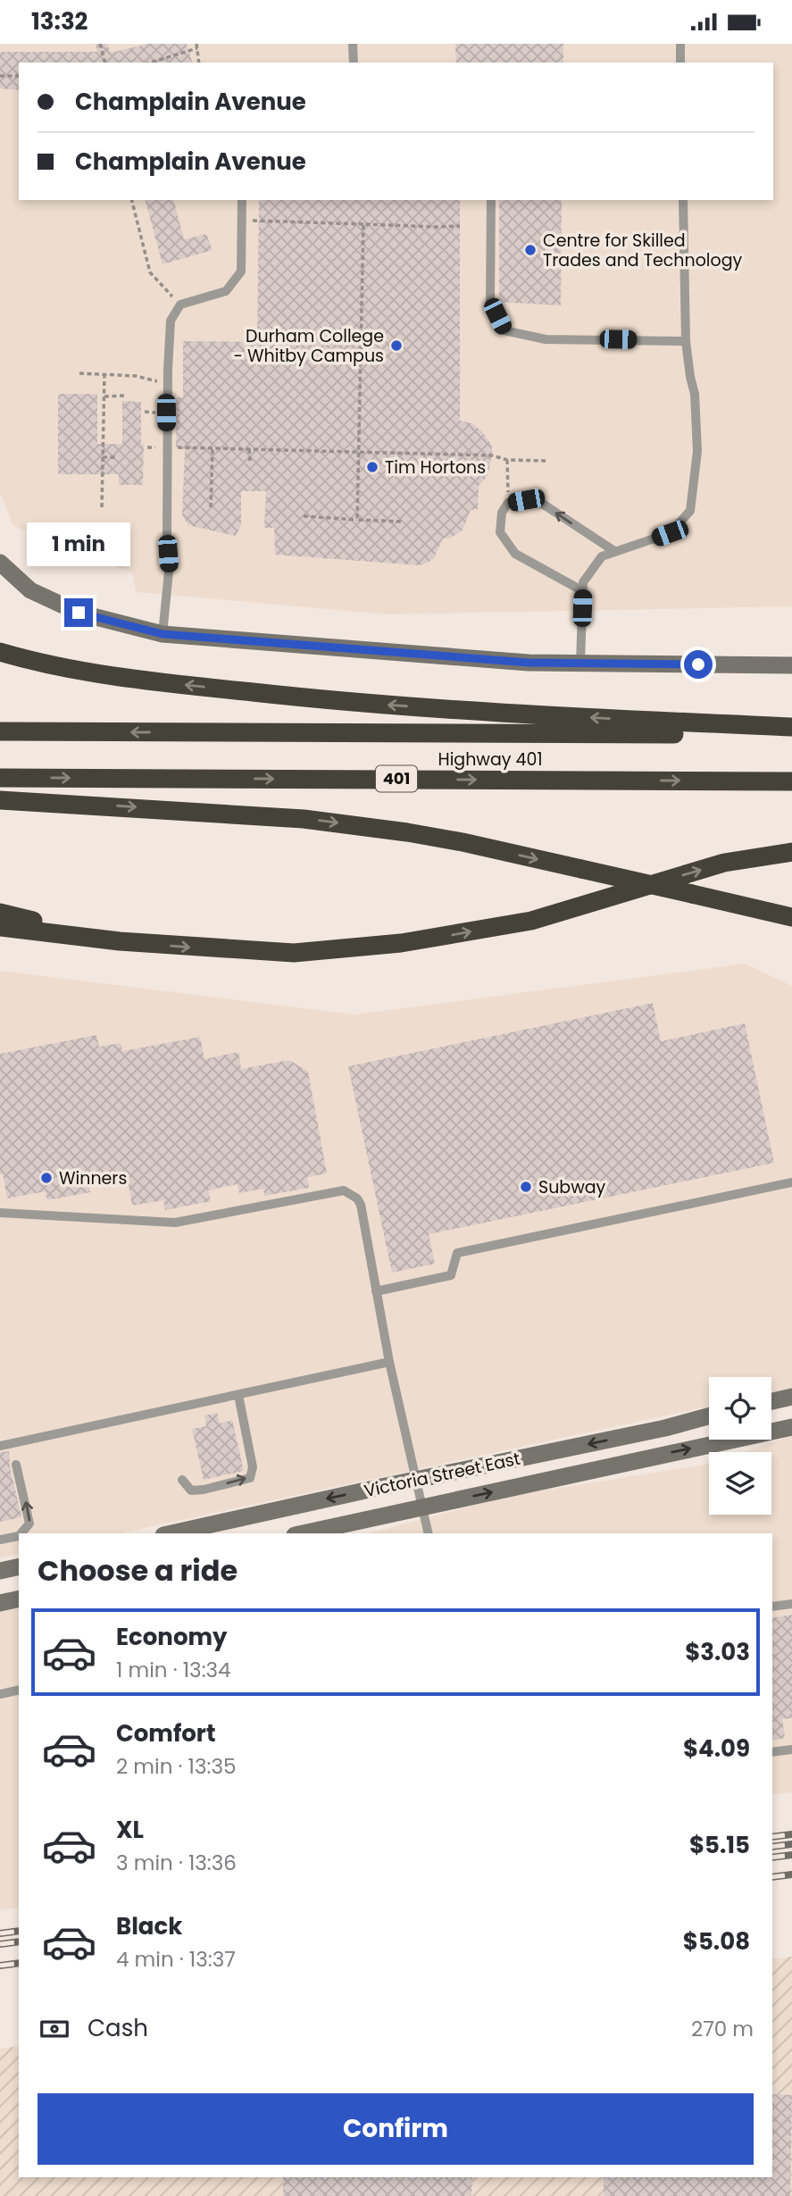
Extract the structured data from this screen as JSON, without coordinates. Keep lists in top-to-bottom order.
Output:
{
  "streets": {
    "highway": ["Highway 401", "401"],
    "main road": ["Victoria Street East"]
  },
  "places": [
    "Centre for Skilled Trades and Technology",
    "Durham College - Whitby Campus",
    "Tim Hortons",
    "Winners",
    "Subway"
  ],
  "page": {
    "status": "13:32",
    "banner": ["Champlain Avenue", "Champlain Avenue"],
    "bubble": "1 min",
    "heading": "Choose a ride",
    "list": [
      {
        "name": "Economy",
        "note": "1 min · 13:34",
        "value": "$3.03"
      },
      {
        "name": "Comfort",
        "note": "2 min · 13:35",
        "value": "$4.09"
      },
      {
        "name": "XL",
        "note": "3 min · 13:36",
        "value": "$5.15"
      },
      {
        "name": "Black",
        "note": "4 min · 13:37",
        "value": "$5.08"
      }
    ],
    "pay": ["Cash", "270 m"],
    "buttons": "Confirm"
  }
}
